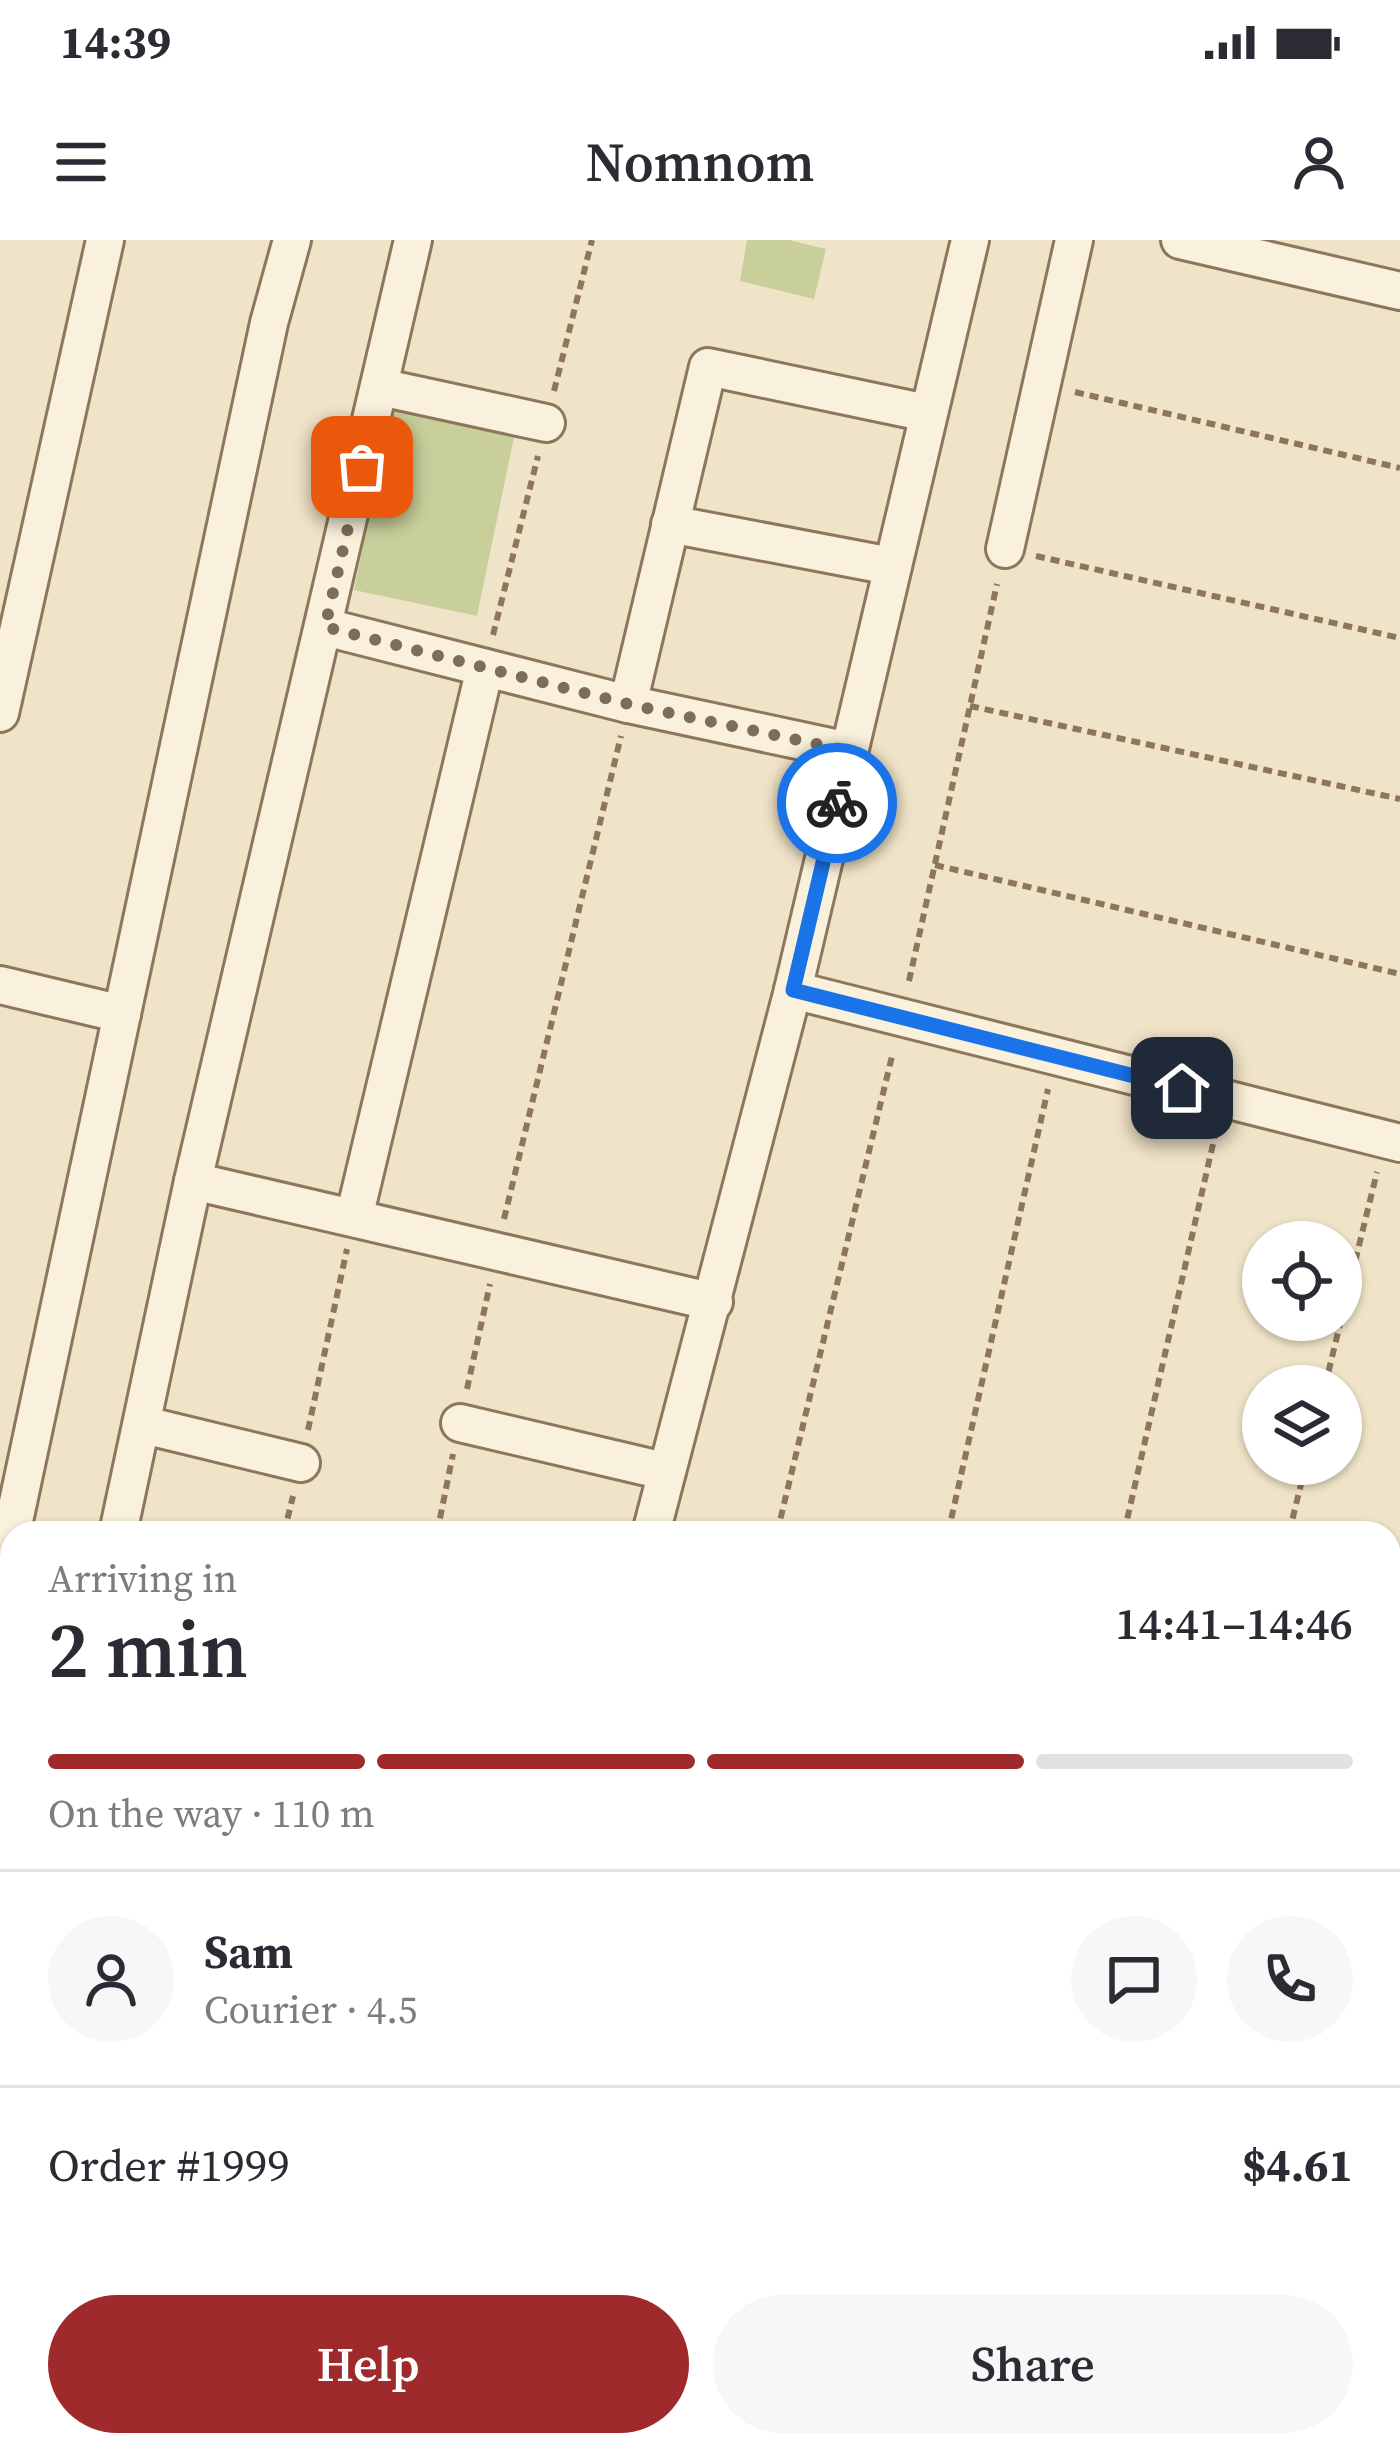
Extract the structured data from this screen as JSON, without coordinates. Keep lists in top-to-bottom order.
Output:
{
  "page": {
    "status": "14:39",
    "header": "Nomnom",
    "heading": ["2 min", "Arriving in", "14:41–14:46"],
    "panel": [
      "Sam",
      "Courier · 4.5",
      "Order #1999",
      "$4.61"
    ],
    "bar": "On the way · 110 m",
    "buttons": ["Help", "Share"]
  }
}
